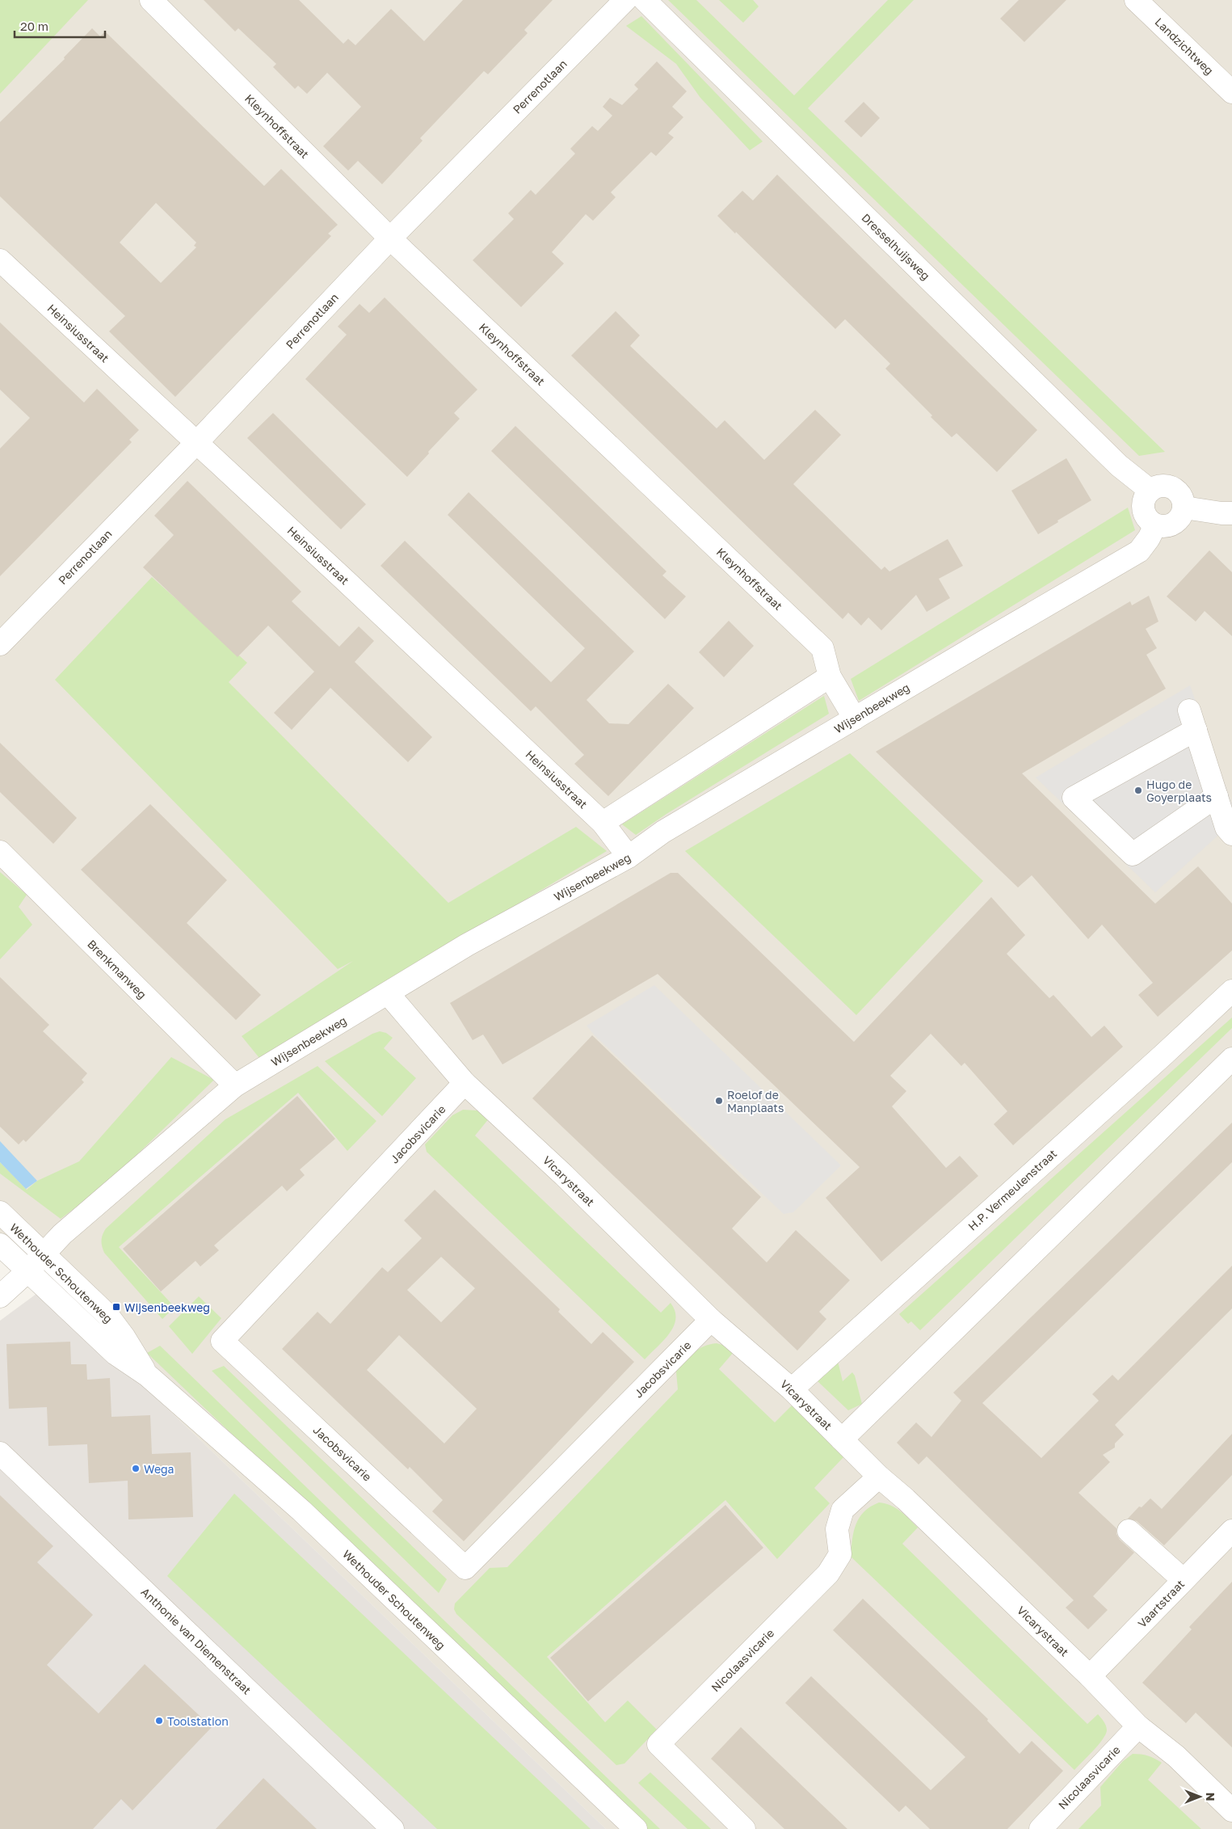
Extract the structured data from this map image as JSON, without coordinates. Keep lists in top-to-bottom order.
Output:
{
  "streets": {
    "street": [
      "Landzichtweg",
      "Perrenotlaan",
      "Kleynhoffstraat",
      "Dresselhuijsweg",
      "Heinsiusstraat",
      "Wijsenbeekweg",
      "Brenkmanweg",
      "Jacobsvicarie",
      "Vicarystraat",
      "H.P. Vermeulenstraat",
      "Wethouder Schoutenweg",
      "Vaartstraat",
      "Anthonie van Diemenstraat",
      "Nicolaasvicarie"
    ]
  },
  "crossings": [
    ["Perrenotlaan", "Kleynhoffstraat"],
    ["Perrenotlaan", "Heinsiusstraat"],
    ["Kleynhoffstraat", "Wijsenbeekweg"],
    ["Dresselhuijsweg", "Wijsenbeekweg"],
    ["Heinsiusstraat", "Wijsenbeekweg"],
    ["Wijsenbeekweg", "Brenkmanweg"],
    ["Wijsenbeekweg", "Vicarystraat"],
    ["Wijsenbeekweg", "Wethouder Schoutenweg"],
    ["Jacobsvicarie", "Vicarystraat"],
    ["Vicarystraat", "H.P. Vermeulenstraat"],
    ["Vicarystraat", "Vaartstraat"],
    ["Vicarystraat", "Nicolaasvicarie"]
  ],
  "places": {
    "other": [
      "Hugo de Goyerplaats",
      "Roelof de Manplaats",
      "Wega",
      "Toolstation"
    ],
    "transit": ["Wijsenbeekweg"]
  },
  "scale_bar": "20 m",
  "north": "right"
}
